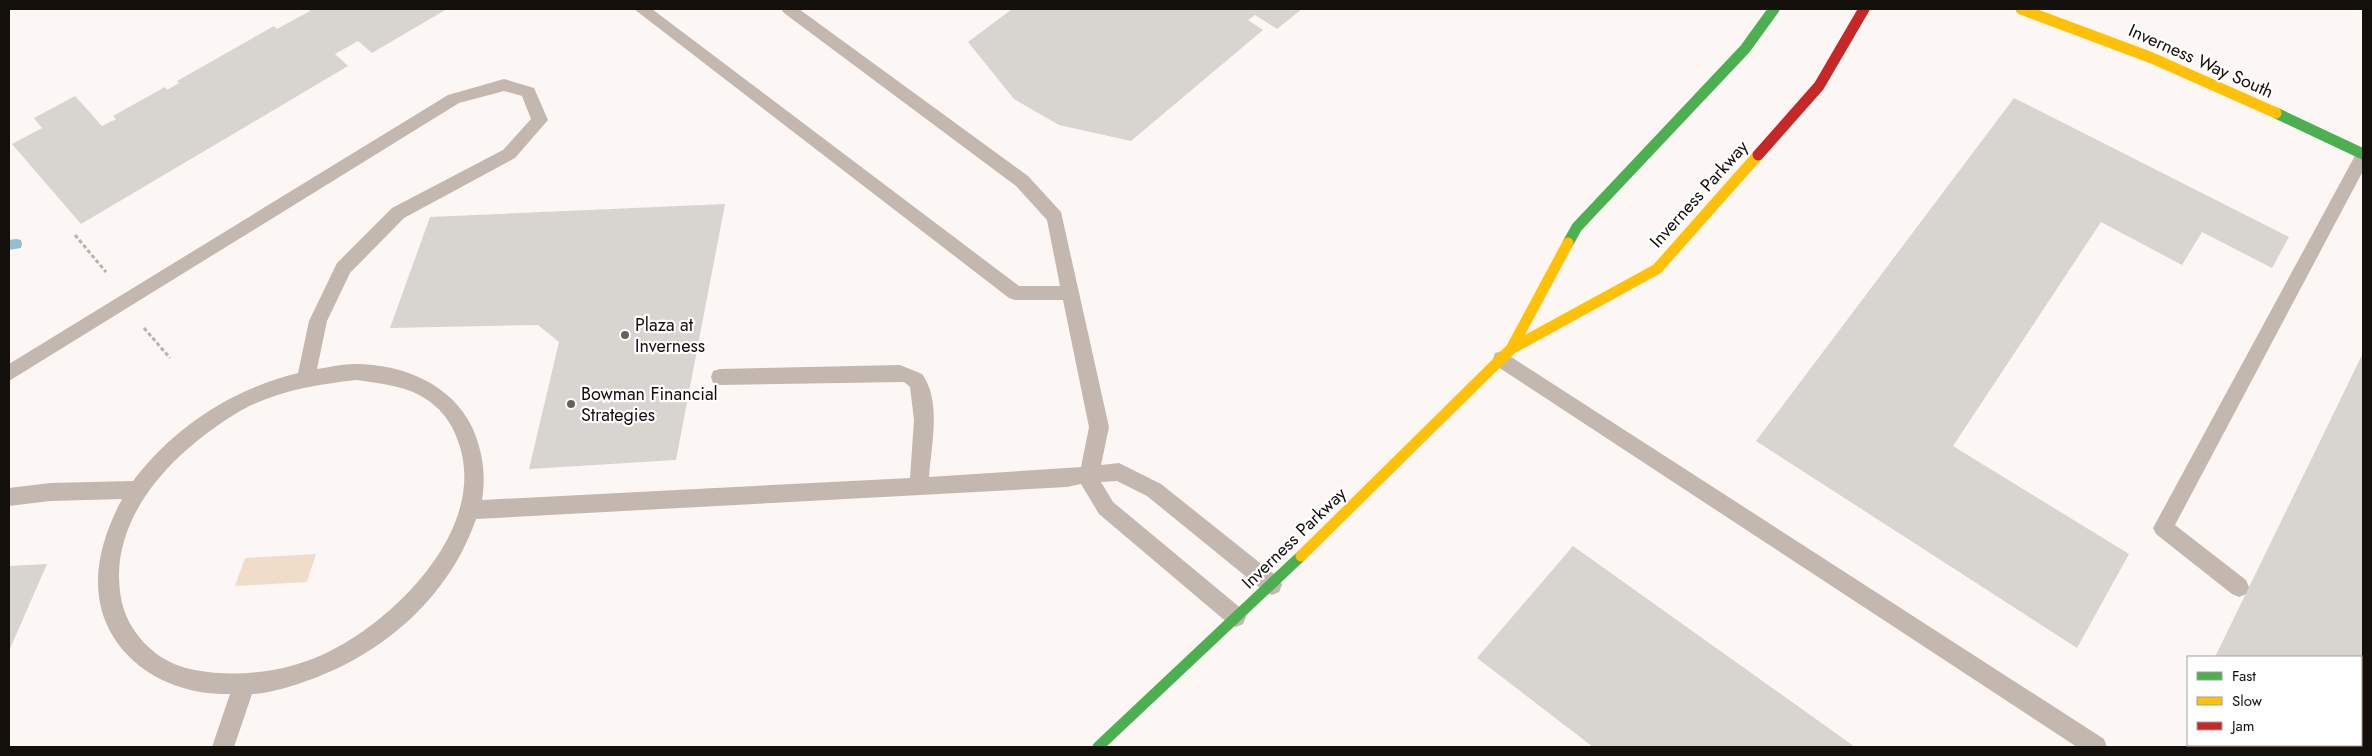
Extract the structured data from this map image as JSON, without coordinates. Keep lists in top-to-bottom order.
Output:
{
  "streets": {
    "main road": ["Inverness Way South", "Inverness Parkway"]
  },
  "places": ["Plaza at Inverness", "Bowman Financial Strategies"],
  "legend": ["Fast", "Slow", "Jam"]
}
